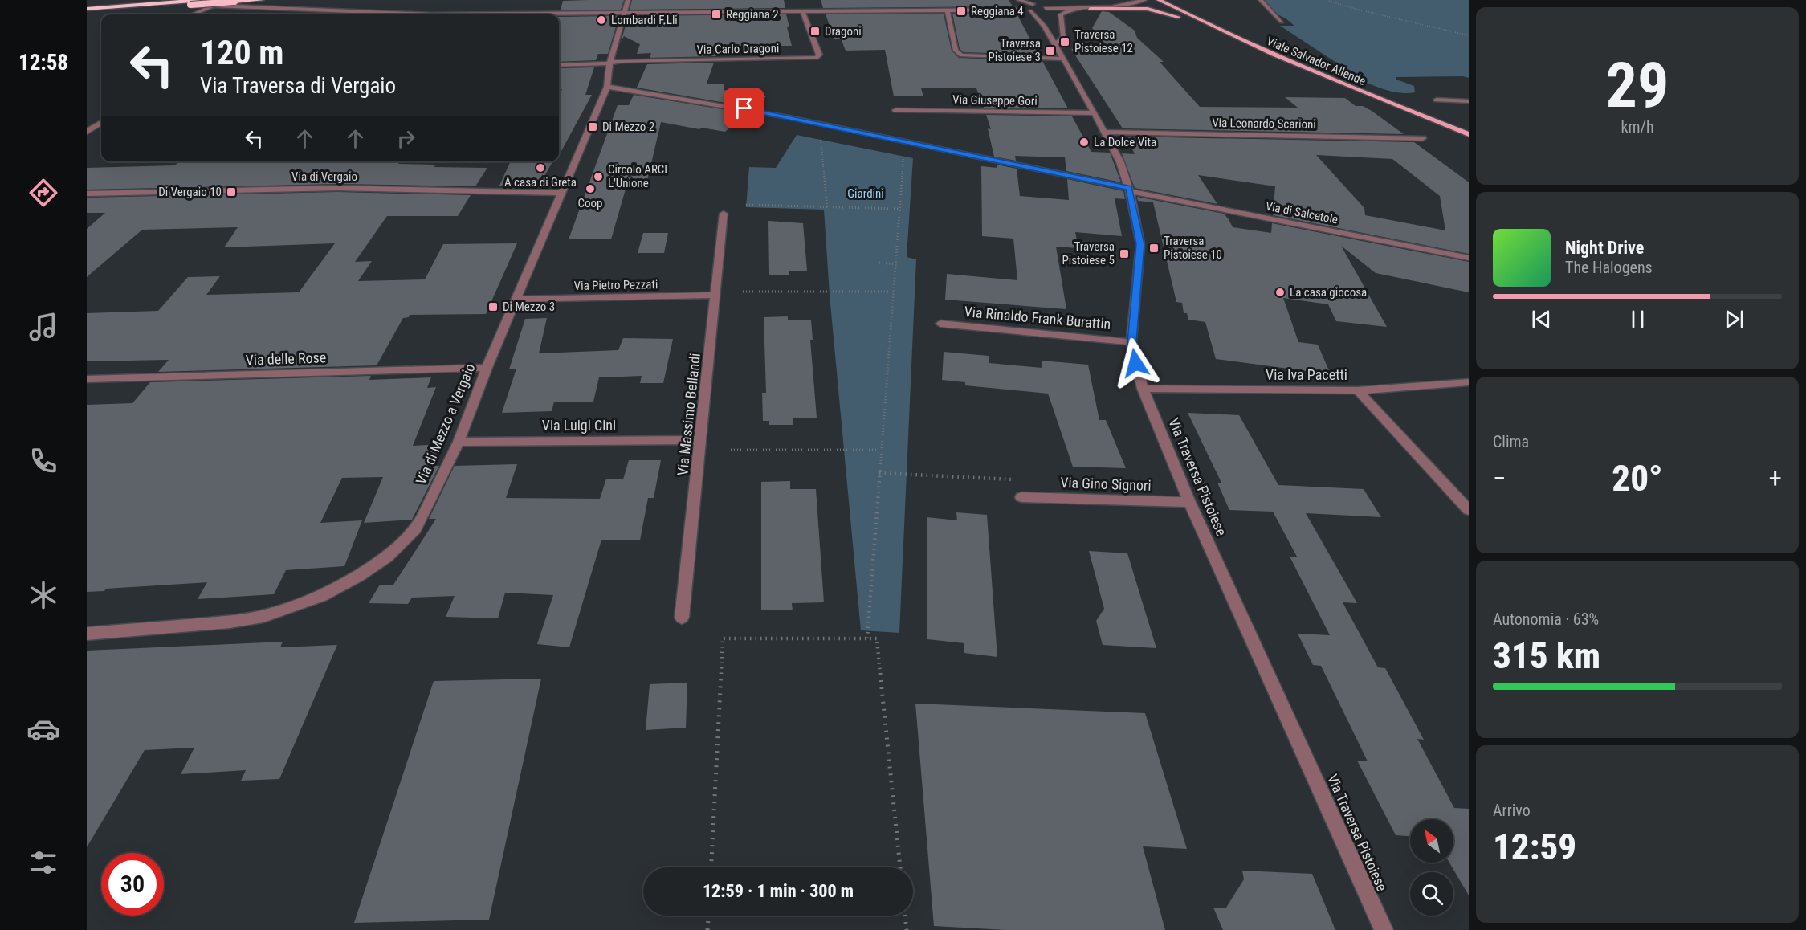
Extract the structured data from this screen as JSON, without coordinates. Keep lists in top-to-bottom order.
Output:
{
  "streets": {
    "main road": ["Viale Salvador Allende"],
    "street": [
      "Via Carlo Dragoni",
      "Via Giuseppe Gori",
      "Via Leonardo Scarioni",
      "Via di Vergaio",
      "Via di Salcetole",
      "Via Pietro Pezzati",
      "Via Rinaldo Frank Burattin",
      "Via delle Rose",
      "Via Iva Pacetti",
      "Via Massimo Bellandi",
      "Via di Mezzo a Vergaio",
      "Via Luigi Cini",
      "Via Traversa Pistoiese",
      "Via Gino Signori"
    ]
  },
  "crossings": [
    ["Via Carlo Dragoni", "Via di Mezzo a Vergaio"],
    ["Via Giuseppe Gori", "Via Traversa Pistoiese"],
    ["Via Leonardo Scarioni", "Via Traversa Pistoiese"],
    ["Via di Vergaio", "Via di Mezzo a Vergaio"],
    ["Via di Salcetole", "Via di Mezzo a Vergaio"],
    ["Via di Salcetole", "Via Traversa Pistoiese"],
    ["Via Pietro Pezzati", "Via Massimo Bellandi"],
    ["Via Pietro Pezzati", "Via di Mezzo a Vergaio"],
    ["Via Rinaldo Frank Burattin", "Via Traversa Pistoiese"],
    ["Via delle Rose", "Via di Mezzo a Vergaio"],
    ["Via Iva Pacetti", "Via Traversa Pistoiese"],
    ["Via Massimo Bellandi", "Via Luigi Cini"],
    ["Via di Mezzo a Vergaio", "Via Luigi Cini"],
    ["Via Traversa Pistoiese", "Via Gino Signori"]
  ],
  "parks": ["Giardini"],
  "places": {
    "transit": [
      "Reggiana 4",
      "Reggiana 2",
      "Dragoni",
      "Traversa Pistoiese 12",
      "Traversa Pistoiese 3",
      "Di Mezzo 2",
      "Di Vergaio 10",
      "Traversa Pistoiese 10",
      "Traversa Pistoiese 5",
      "Di Mezzo 3"
    ],
    "other": [
      "Lombardi F.Lli",
      "La Dolce Vita",
      "A casa di Greta",
      "Circolo ARCI L'Unione",
      "Coop",
      "La casa giocosa"
    ]
  },
  "north": "top left",
  "page": {
    "tabs": "12:58",
    "tile": [
      ["29", "km/h"],
      "Clima",
      ["Autonomia · 63%", "315 km"],
      ["Arrivo", "12:59"]
    ],
    "turn": ["120 m", "Via Traversa di Vergaio"],
    "song": ["Night Drive", "The Halogens"],
    "heat": ["−", "20°", "+"],
    "limit": "30",
    "trip": "12:59 · 1 min · 300 m"
  }
}
